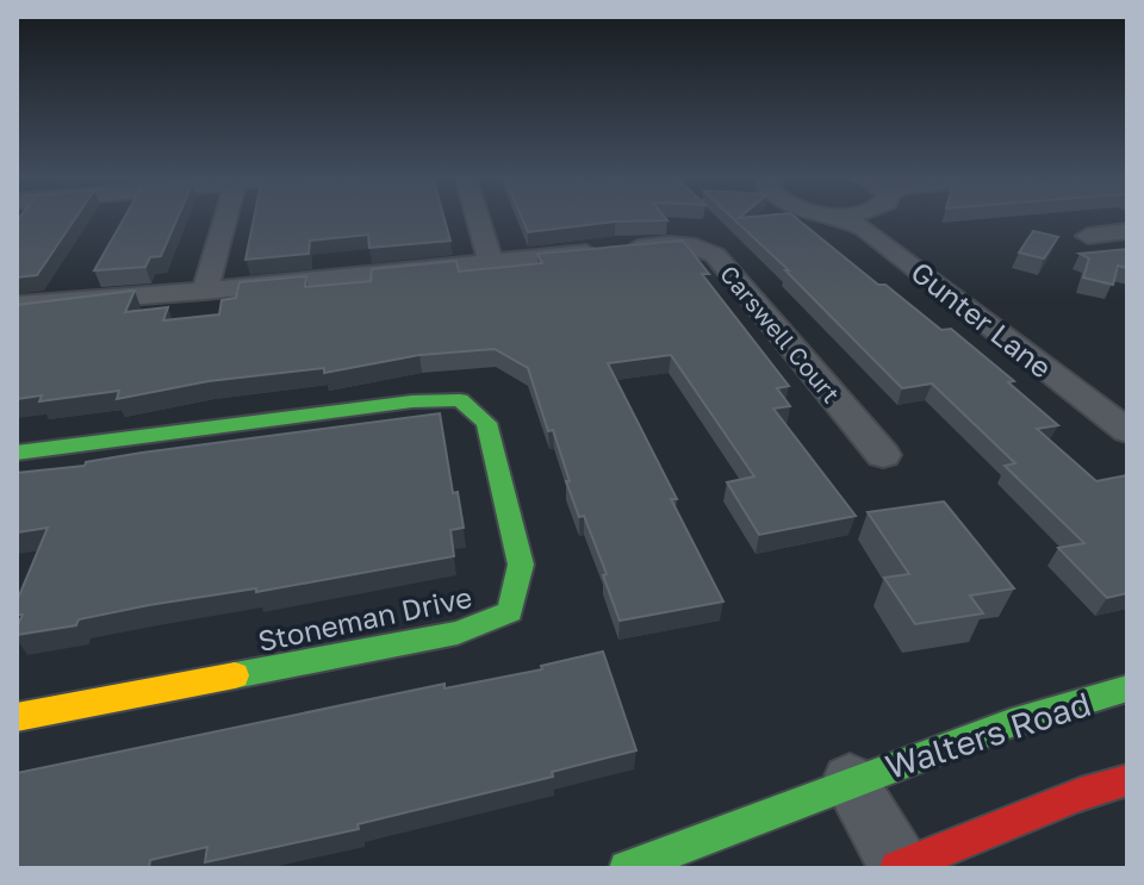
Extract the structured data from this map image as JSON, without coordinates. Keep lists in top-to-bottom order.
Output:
{
  "streets": {
    "street": [
      "Gunter Lane",
      "Carswell Court",
      "Stoneman Drive",
      "Walters Road"
    ]
  }
}
